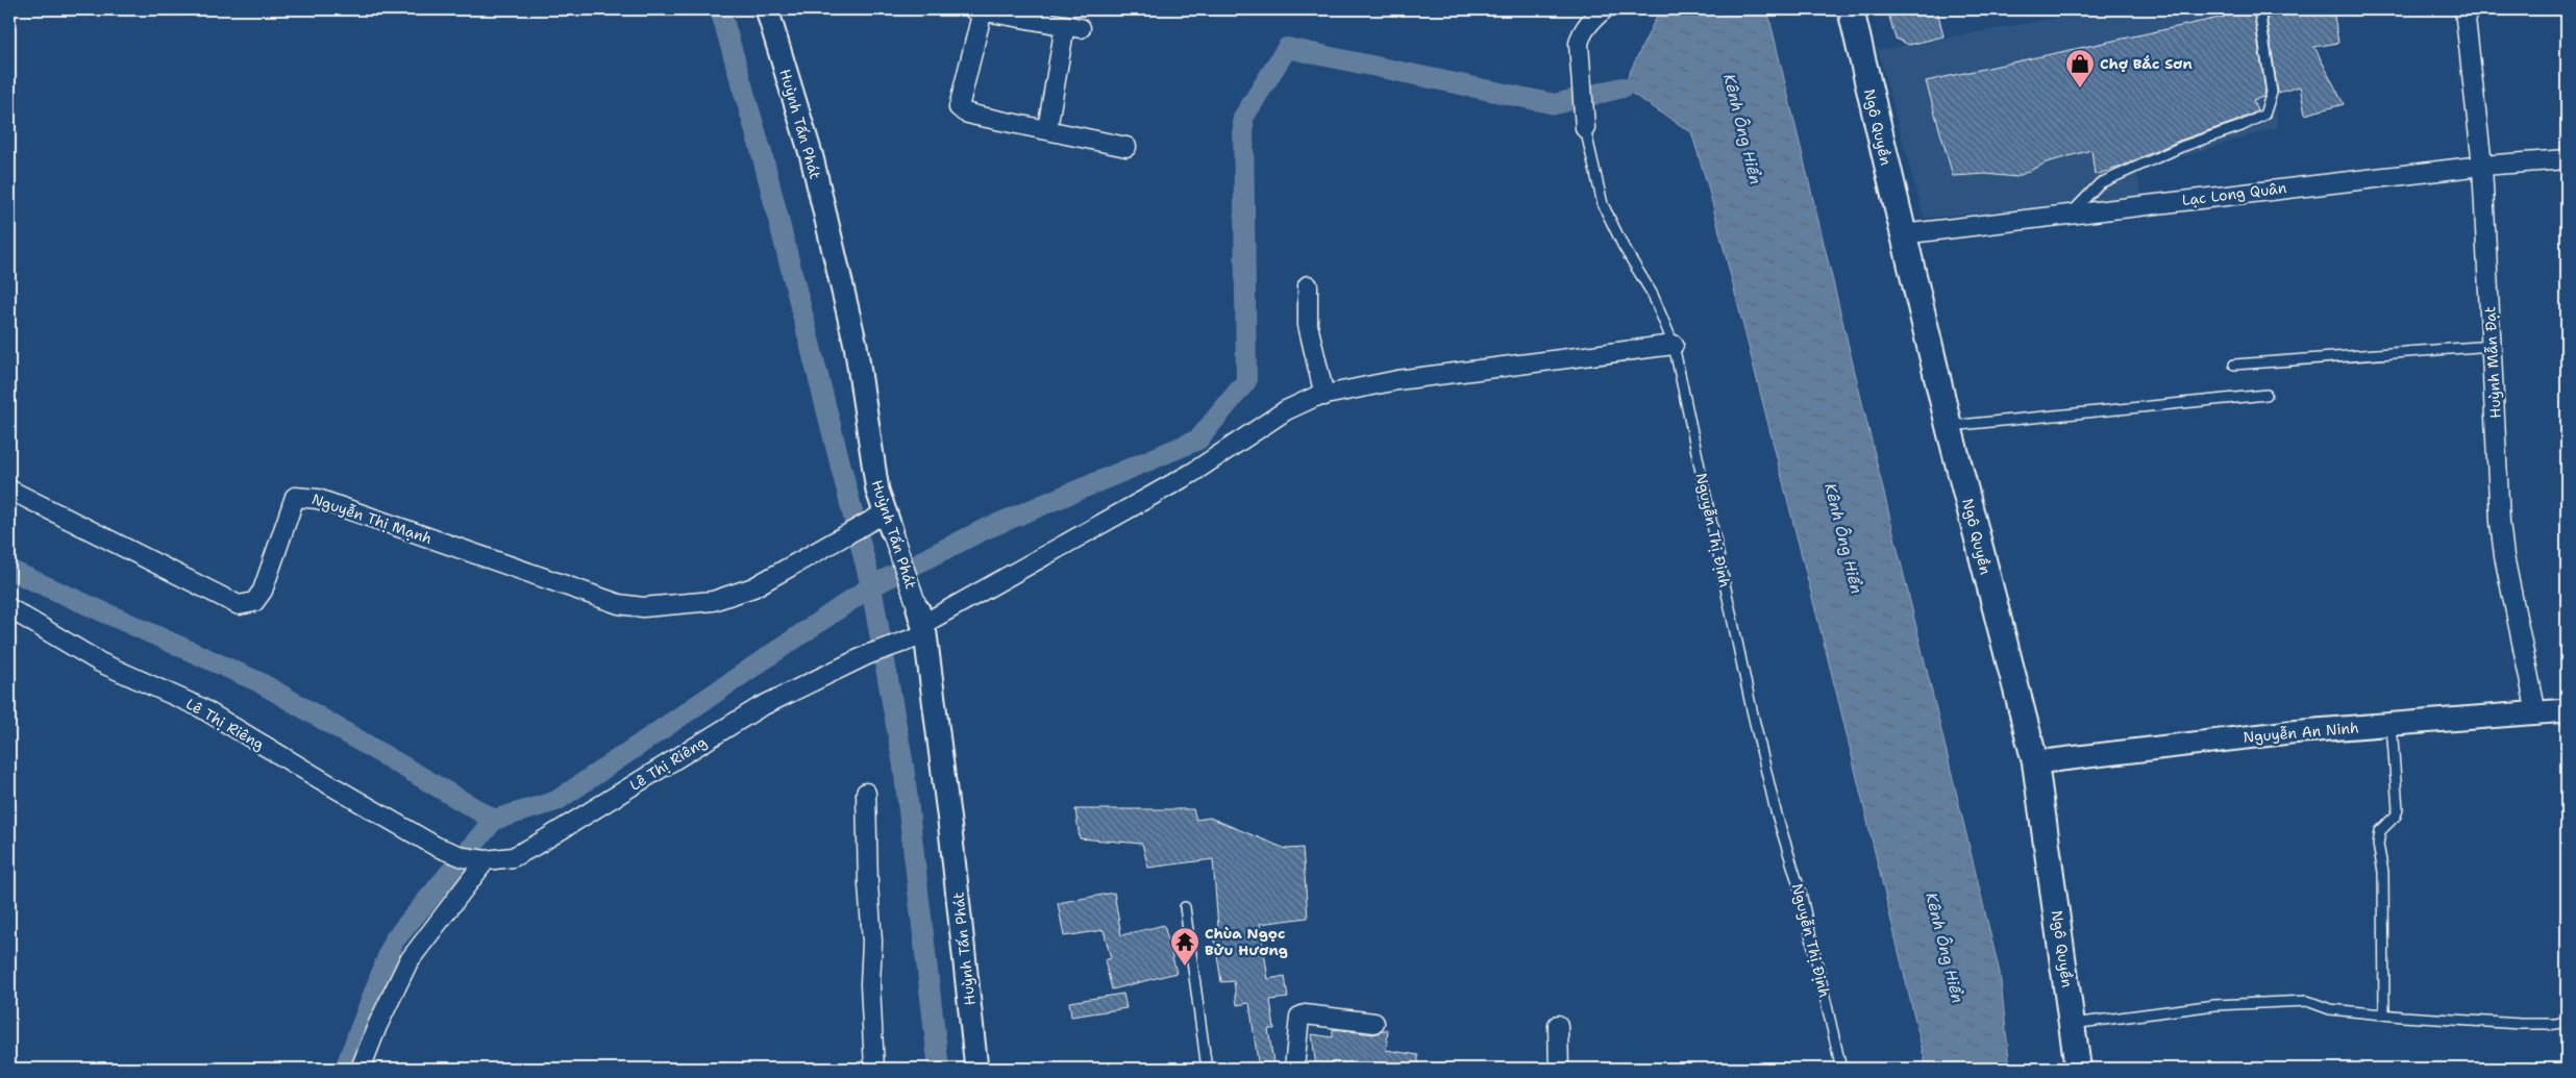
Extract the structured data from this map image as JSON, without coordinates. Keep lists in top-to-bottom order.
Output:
{
  "streets": {
    "main road": ["Ngô Quyền"],
    "street": [
      "Huỳnh Tấn Phát",
      "Lạc Long Quân",
      "Huỳnh Mẫn Đạt",
      "Nguyễn Thị Mạnh",
      "Nguyễn Thị Định",
      "Lê Thị Riêng",
      "Nguyễn An Ninh"
    ]
  },
  "crossings": [
    ["Huỳnh Tấn Phát", "Nguyễn Thị Mạnh"],
    ["Huỳnh Tấn Phát", "Lê Thị Riêng"],
    ["Ngô Quyền", "Lạc Long Quân"],
    ["Ngô Quyền", "Nguyễn An Ninh"],
    ["Lạc Long Quân", "Huỳnh Mẫn Đạt"],
    ["Huỳnh Mẫn Đạt", "Nguyễn An Ninh"],
    ["Nguyễn Thị Định", "Lê Thị Riêng"]
  ],
  "water": ["Kênh Ông Hiển"],
  "places": {
    "shop": ["Chợ Bắc Sơn"],
    "temple": ["Chùa Ngọc Bửu Hương"]
  }
}
